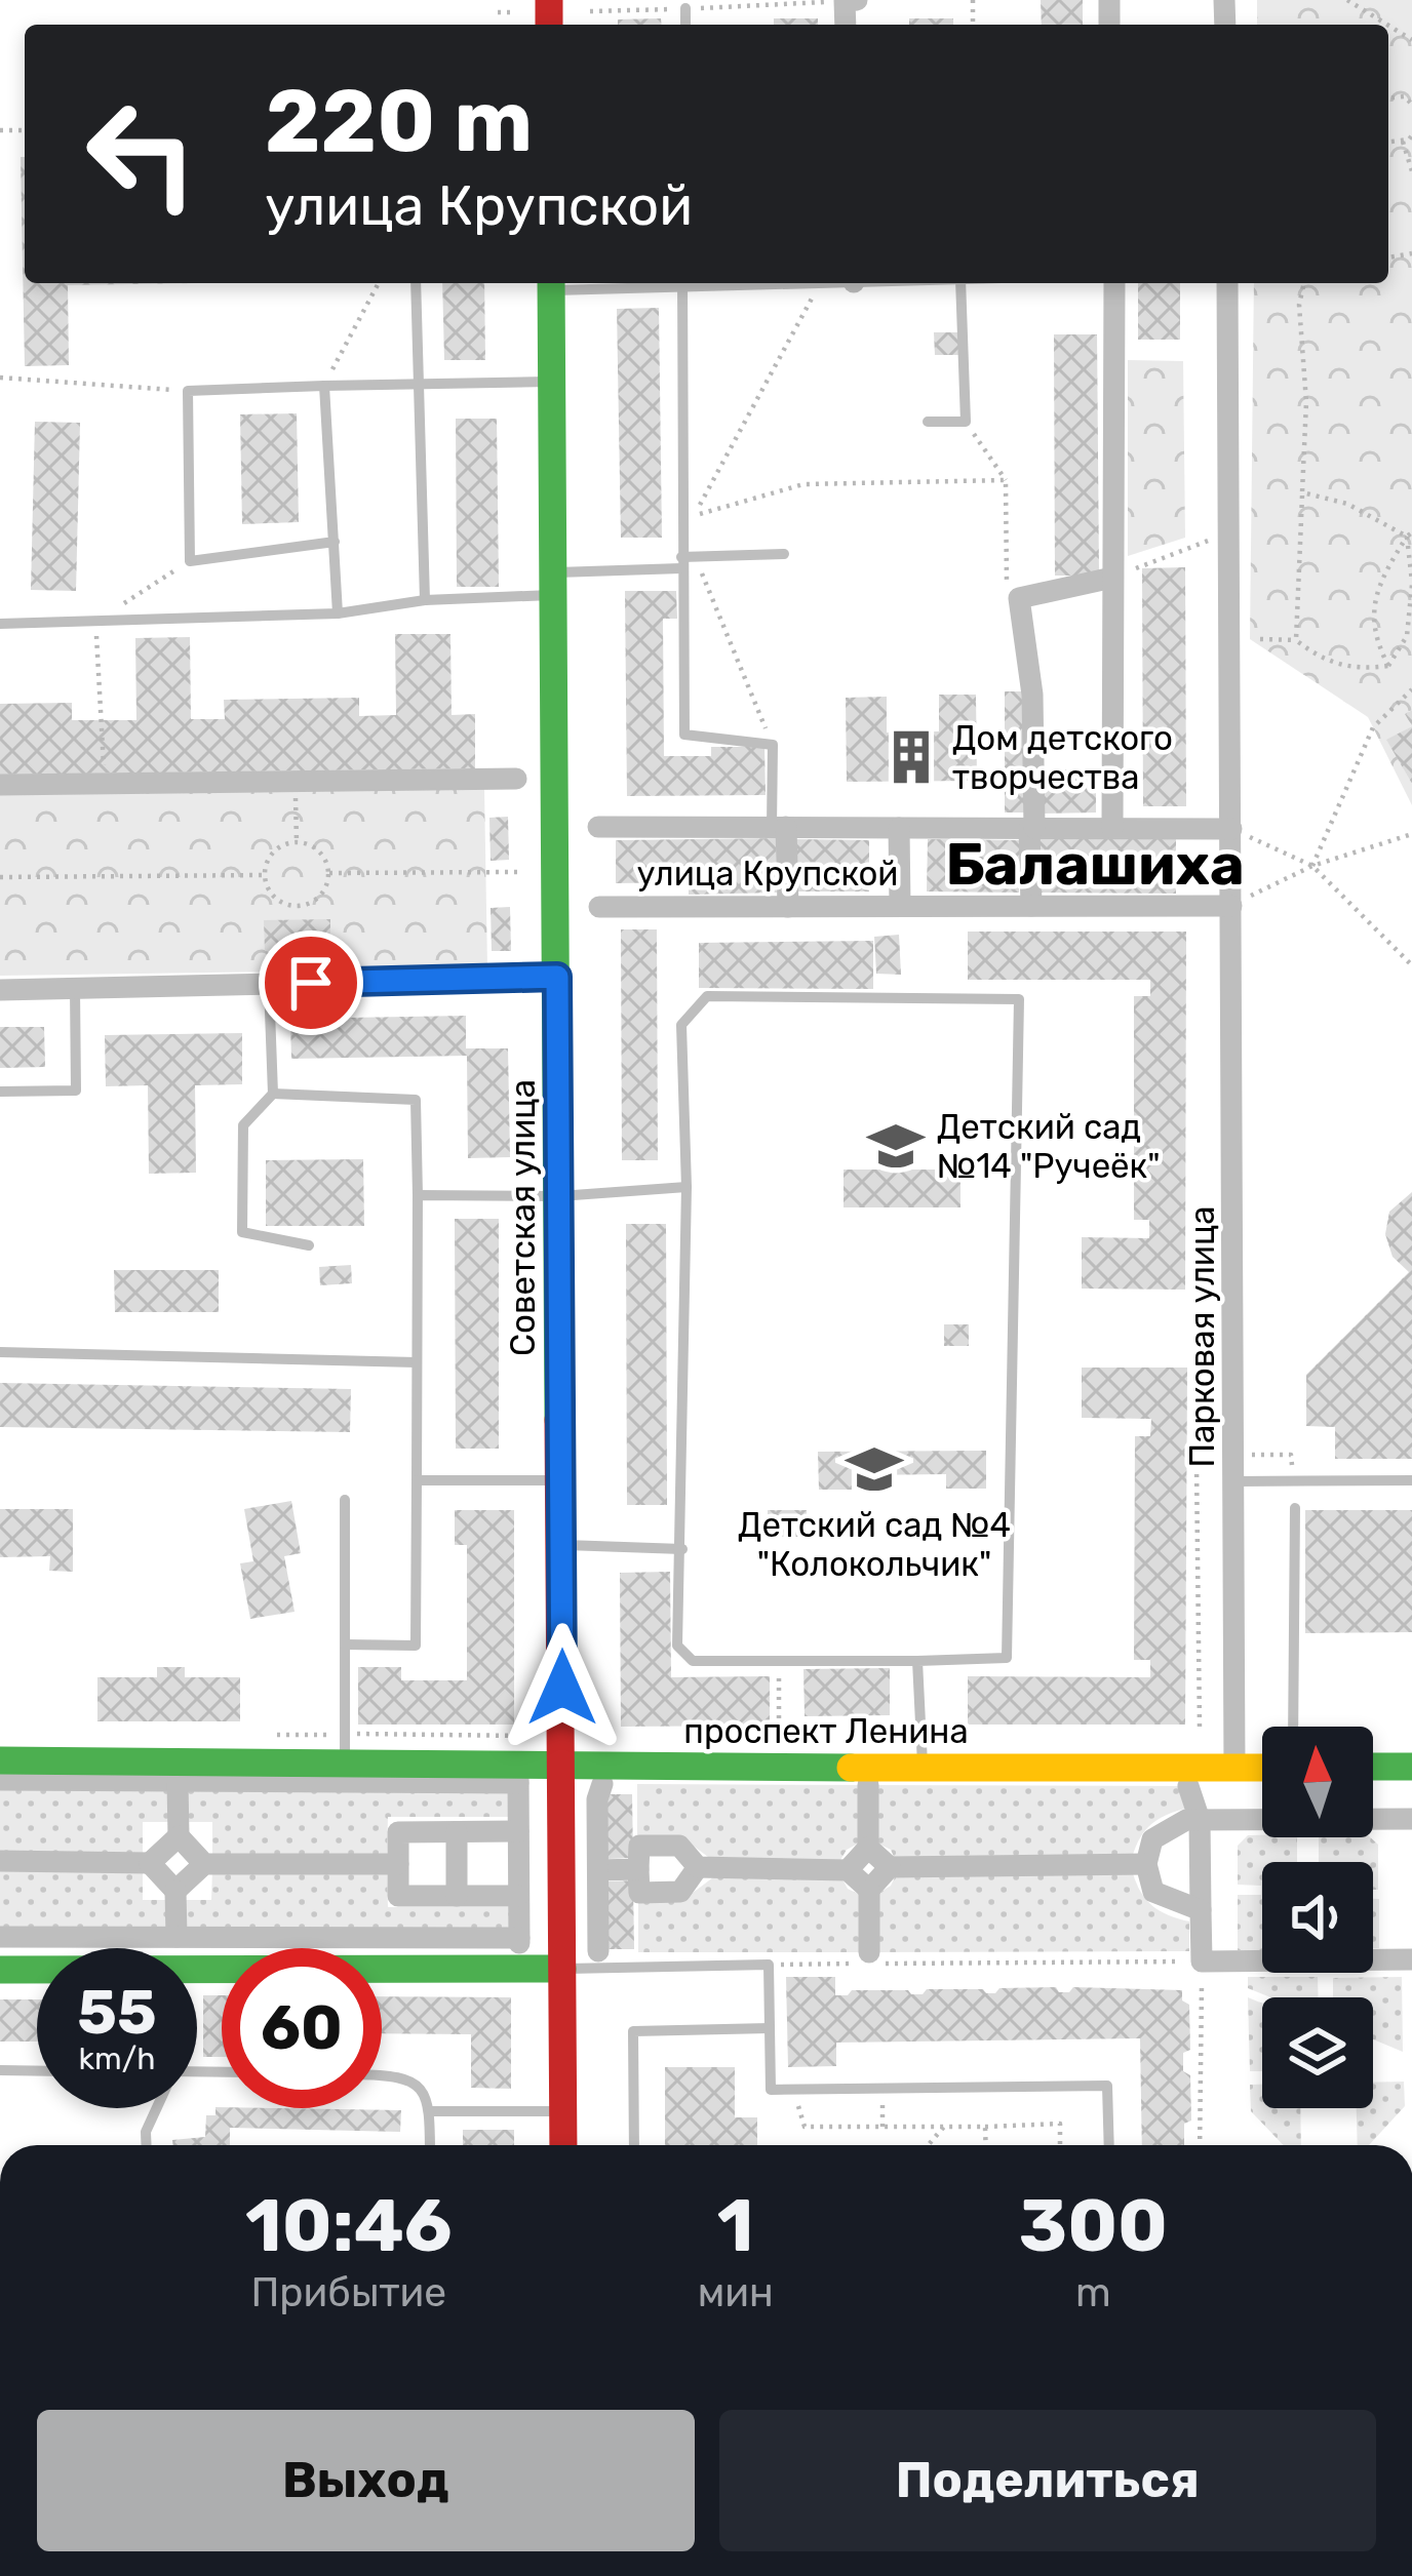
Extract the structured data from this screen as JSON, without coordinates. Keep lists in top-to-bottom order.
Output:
{
  "streets": {
    "main road": ["Советская улица", "проспект Ленина"],
    "street": ["улица Крупской", "Парковая улица"]
  },
  "crossings": [
    ["улица Крупской", "Парковая улица"],
    ["Советская улица", "проспект Ленина"],
    ["Парковая улица", "проспект Ленина"]
  ],
  "districts": ["Балашиха"],
  "places": {
    "building": ["Дом детского творчества"],
    "school or university": ["Детский сад №14 \"Ручеёк\"", "Детский сад №4 \"Колокольчик\""]
  },
  "north": "top",
  "page": {
    "turn": ["220 m", "улица Крупской"],
    "speed": "55 km/h",
    "limit": "60",
    "eta": [
      "10:46",
      "Прибытие",
      "1",
      "мин",
      "300",
      "m"
    ],
    "buttons": ["Выход", "Поделиться"]
  }
}
